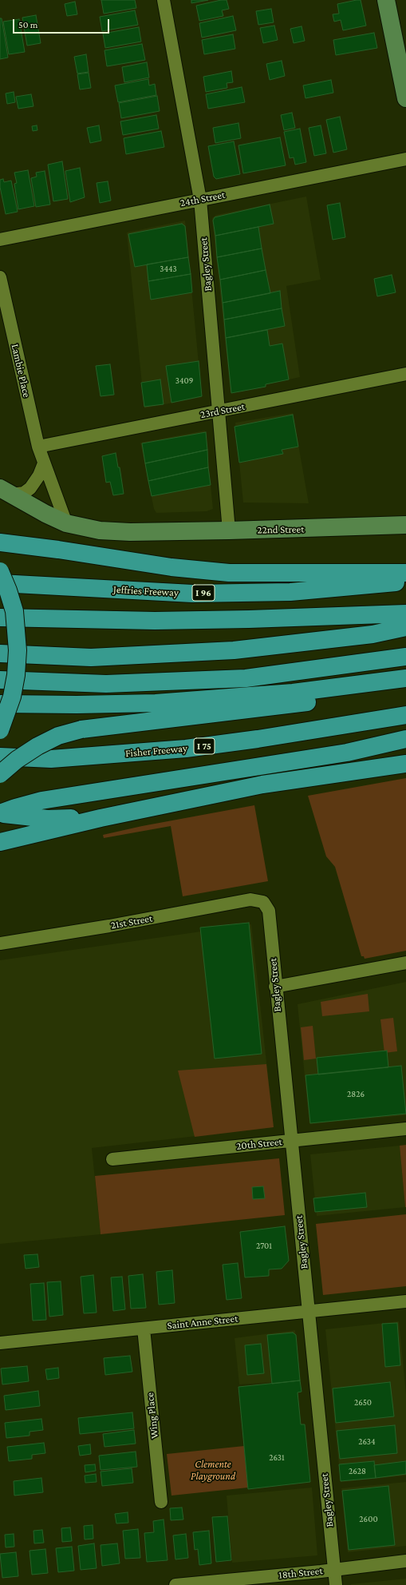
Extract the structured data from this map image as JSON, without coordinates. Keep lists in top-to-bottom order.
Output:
{
  "streets": {
    "highway": [
      "Jeffries Freeway",
      "I 96",
      "I 75",
      "Fisher Freeway"
    ],
    "street": [
      "24th Street",
      "Bagley Street",
      "Lambie Place",
      "23rd Street",
      "22nd Street",
      "21st Street",
      "20th Street",
      "Saint Anne Street",
      "Wing Place",
      "18th Street"
    ]
  },
  "crossings": [
    ["24th Street", "Bagley Street"],
    ["Bagley Street", "23rd Street"],
    ["Bagley Street", "22nd Street"],
    ["Bagley Street", "21st Street"],
    ["Bagley Street", "20th Street"],
    ["Bagley Street", "Saint Anne Street"],
    ["Bagley Street", "18th Street"],
    ["Lambie Place", "23rd Street"],
    ["Lambie Place", "22nd Street"],
    ["Saint Anne Street", "Wing Place"]
  ],
  "parks": ["Clemente Playground"],
  "house_numbers": [
    "3443",
    "3409",
    "2826",
    "2701",
    "2650",
    "2634",
    "2631",
    "2628",
    "2600"
  ],
  "scale_bar": "50 m"
}
